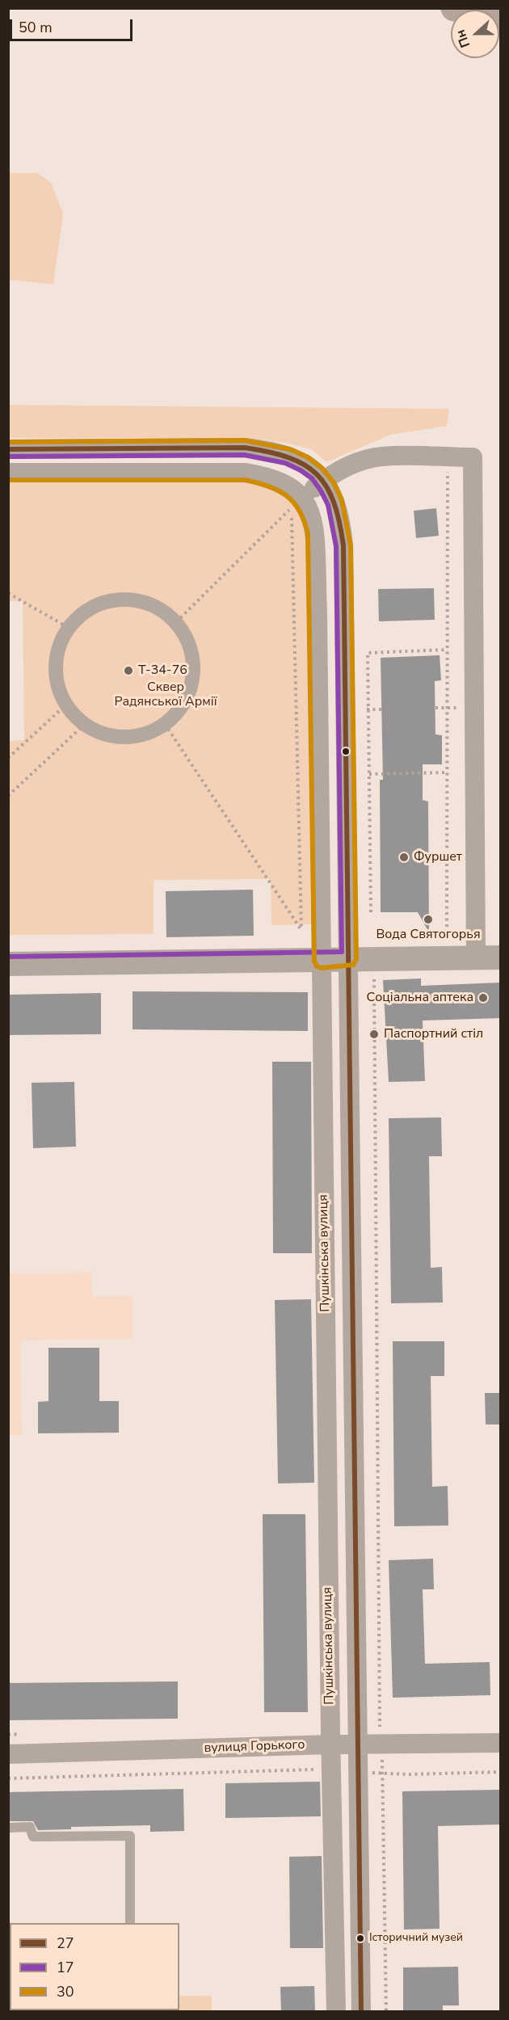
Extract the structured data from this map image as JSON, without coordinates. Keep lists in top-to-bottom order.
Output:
{
  "streets": {
    "street": ["Пушкінська вулиця", "вулиця Горького"]
  },
  "crossings": [
    ["Пушкінська вулиця", "вулиця Горького"]
  ],
  "parks": ["Сквер Радянської Армії"],
  "places": [
    "Т-34-76",
    "Фуршет",
    "Вода Святогорья",
    "Соціальна аптека",
    "Паспортний стіл",
    "Історичний музей"
  ],
  "lines": ["transit line 30", "transit line 27", "transit line 17"],
  "legend": ["27", "17", "30"],
  "scale_bar": "50 m",
  "north": "left"
}
